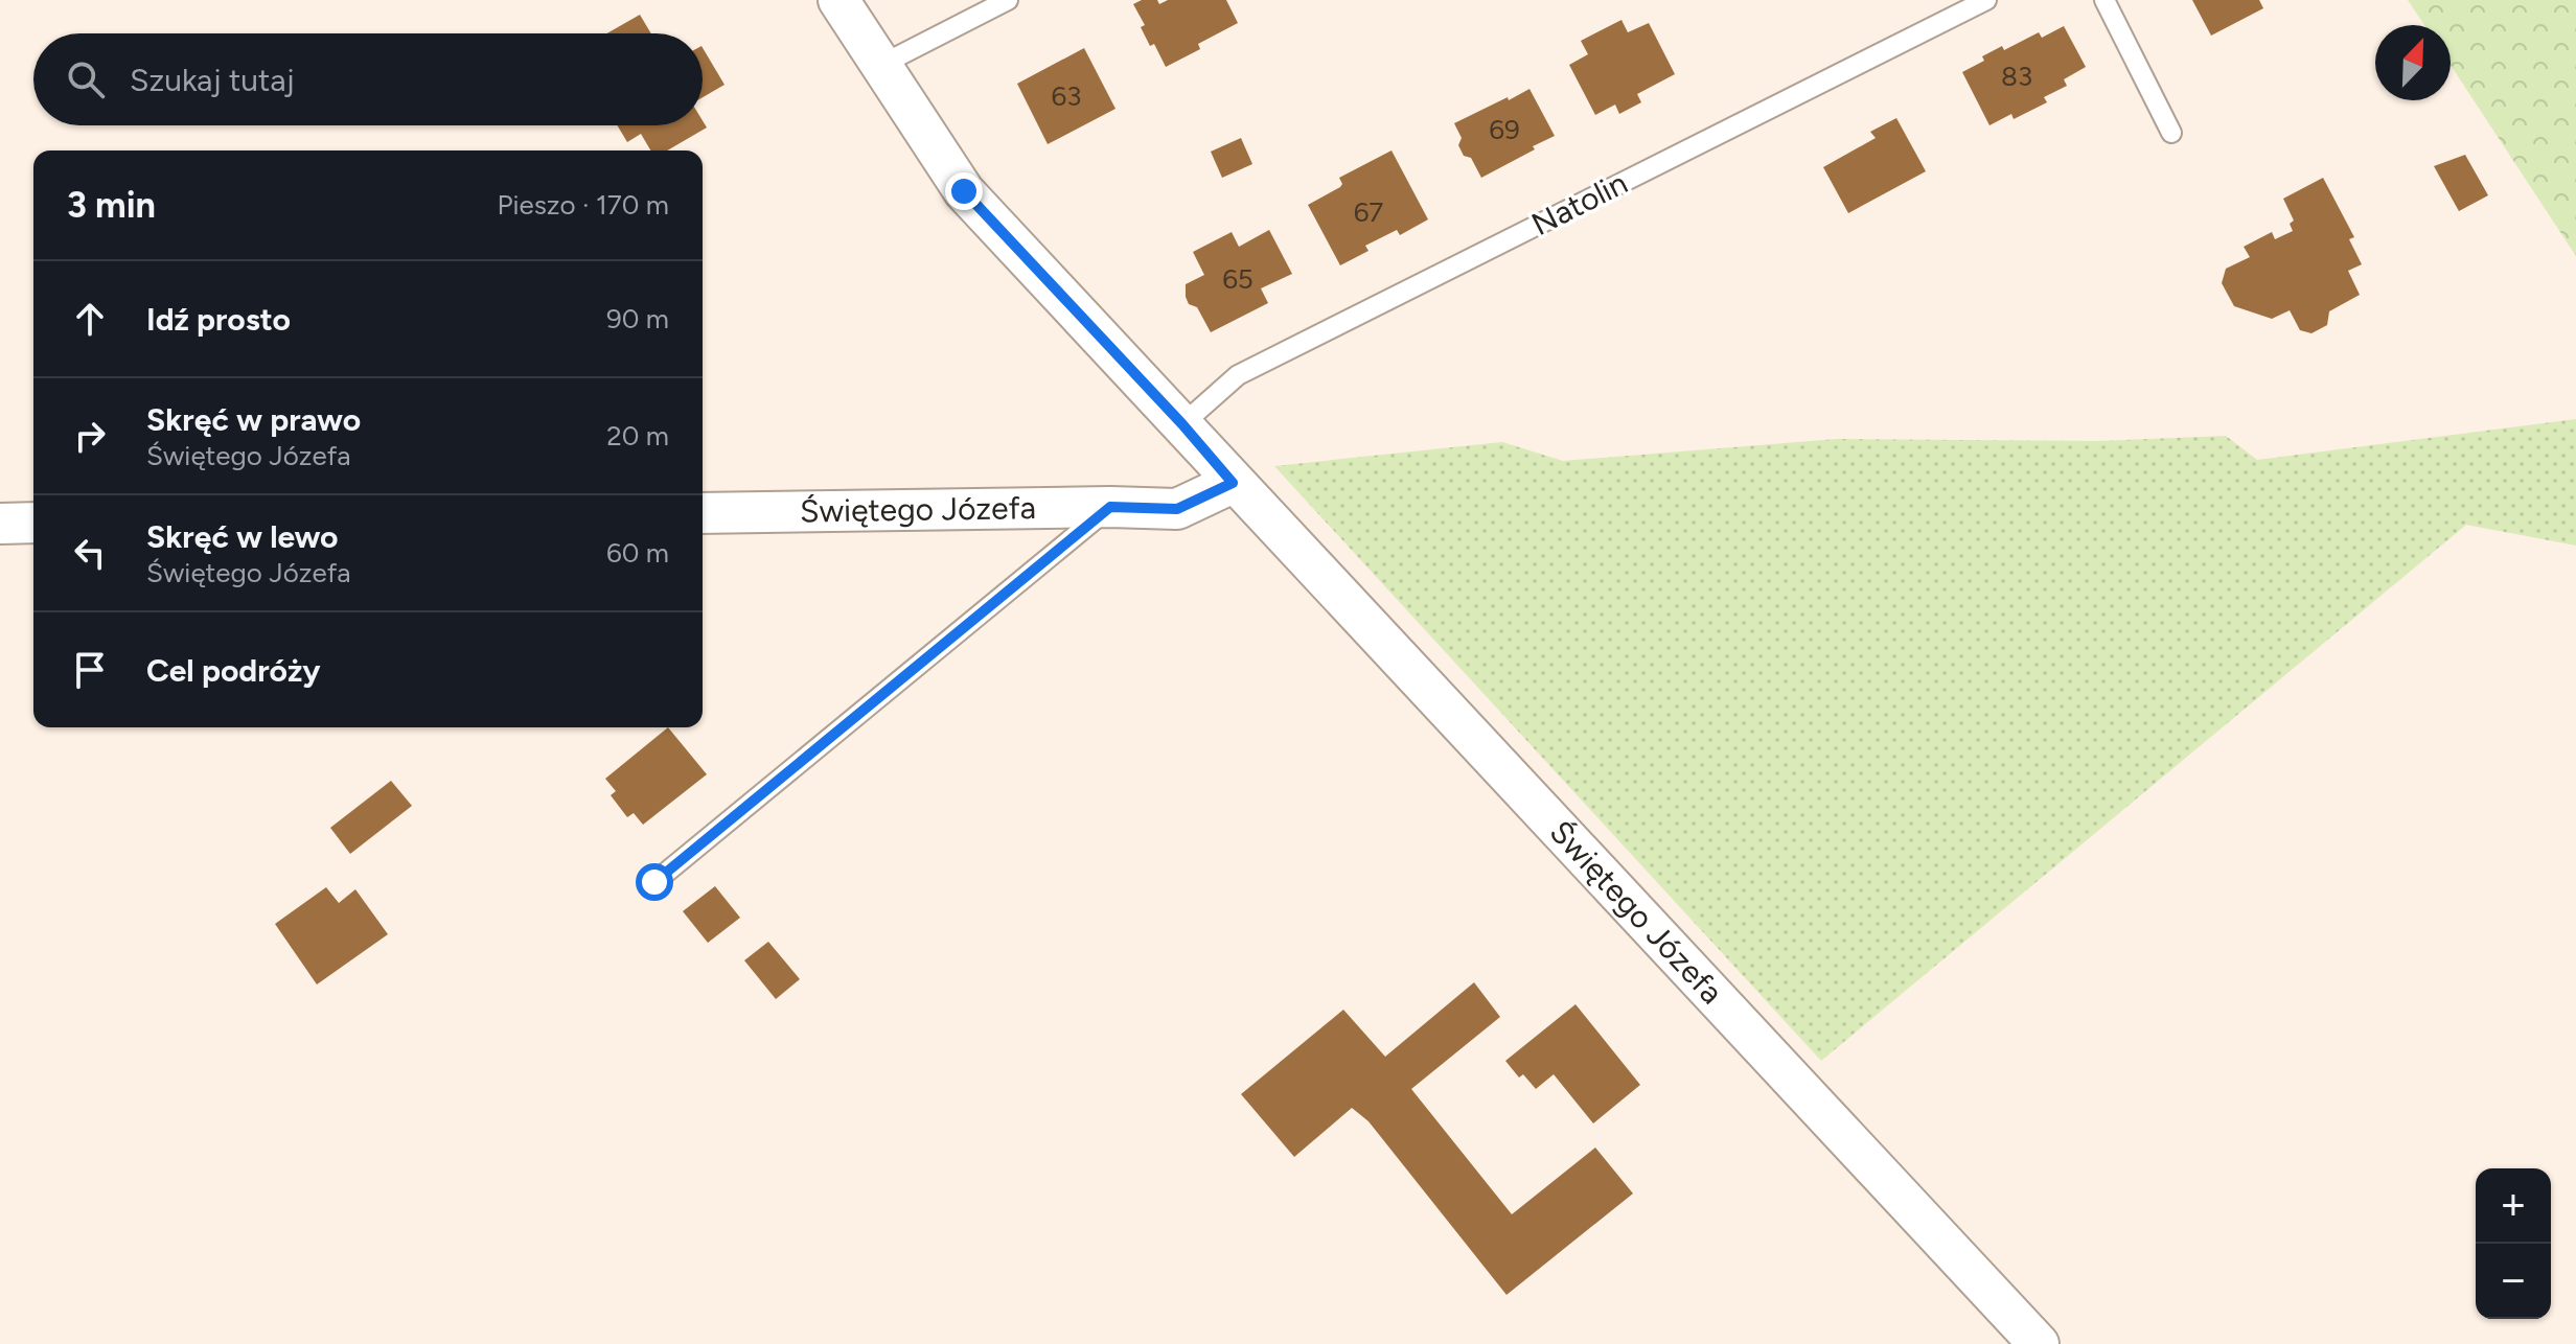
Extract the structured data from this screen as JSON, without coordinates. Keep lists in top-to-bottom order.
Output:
{
  "streets": {
    "street": ["Świętego Józefa"],
    "lane": ["Natolin"]
  },
  "crossings": [
    ["Natolin", "Świętego Józefa"]
  ],
  "house_numbers": [
    "83",
    "63",
    "69",
    "67",
    "65"
  ],
  "north": "top right",
  "page": {
    "search": "Szukaj tutaj",
    "heading": ["3 min", "Pieszo · 170 m"],
    "list": [
      ["Idź prosto", "90 m"],
      ["Skręć w prawo", "Świętego Józefa", "20 m"],
      ["Skręć w lewo", "Świętego Józefa", "60 m"],
      "Cel podróży"
    ],
    "map_buttons": ["+", "−"]
  }
}
